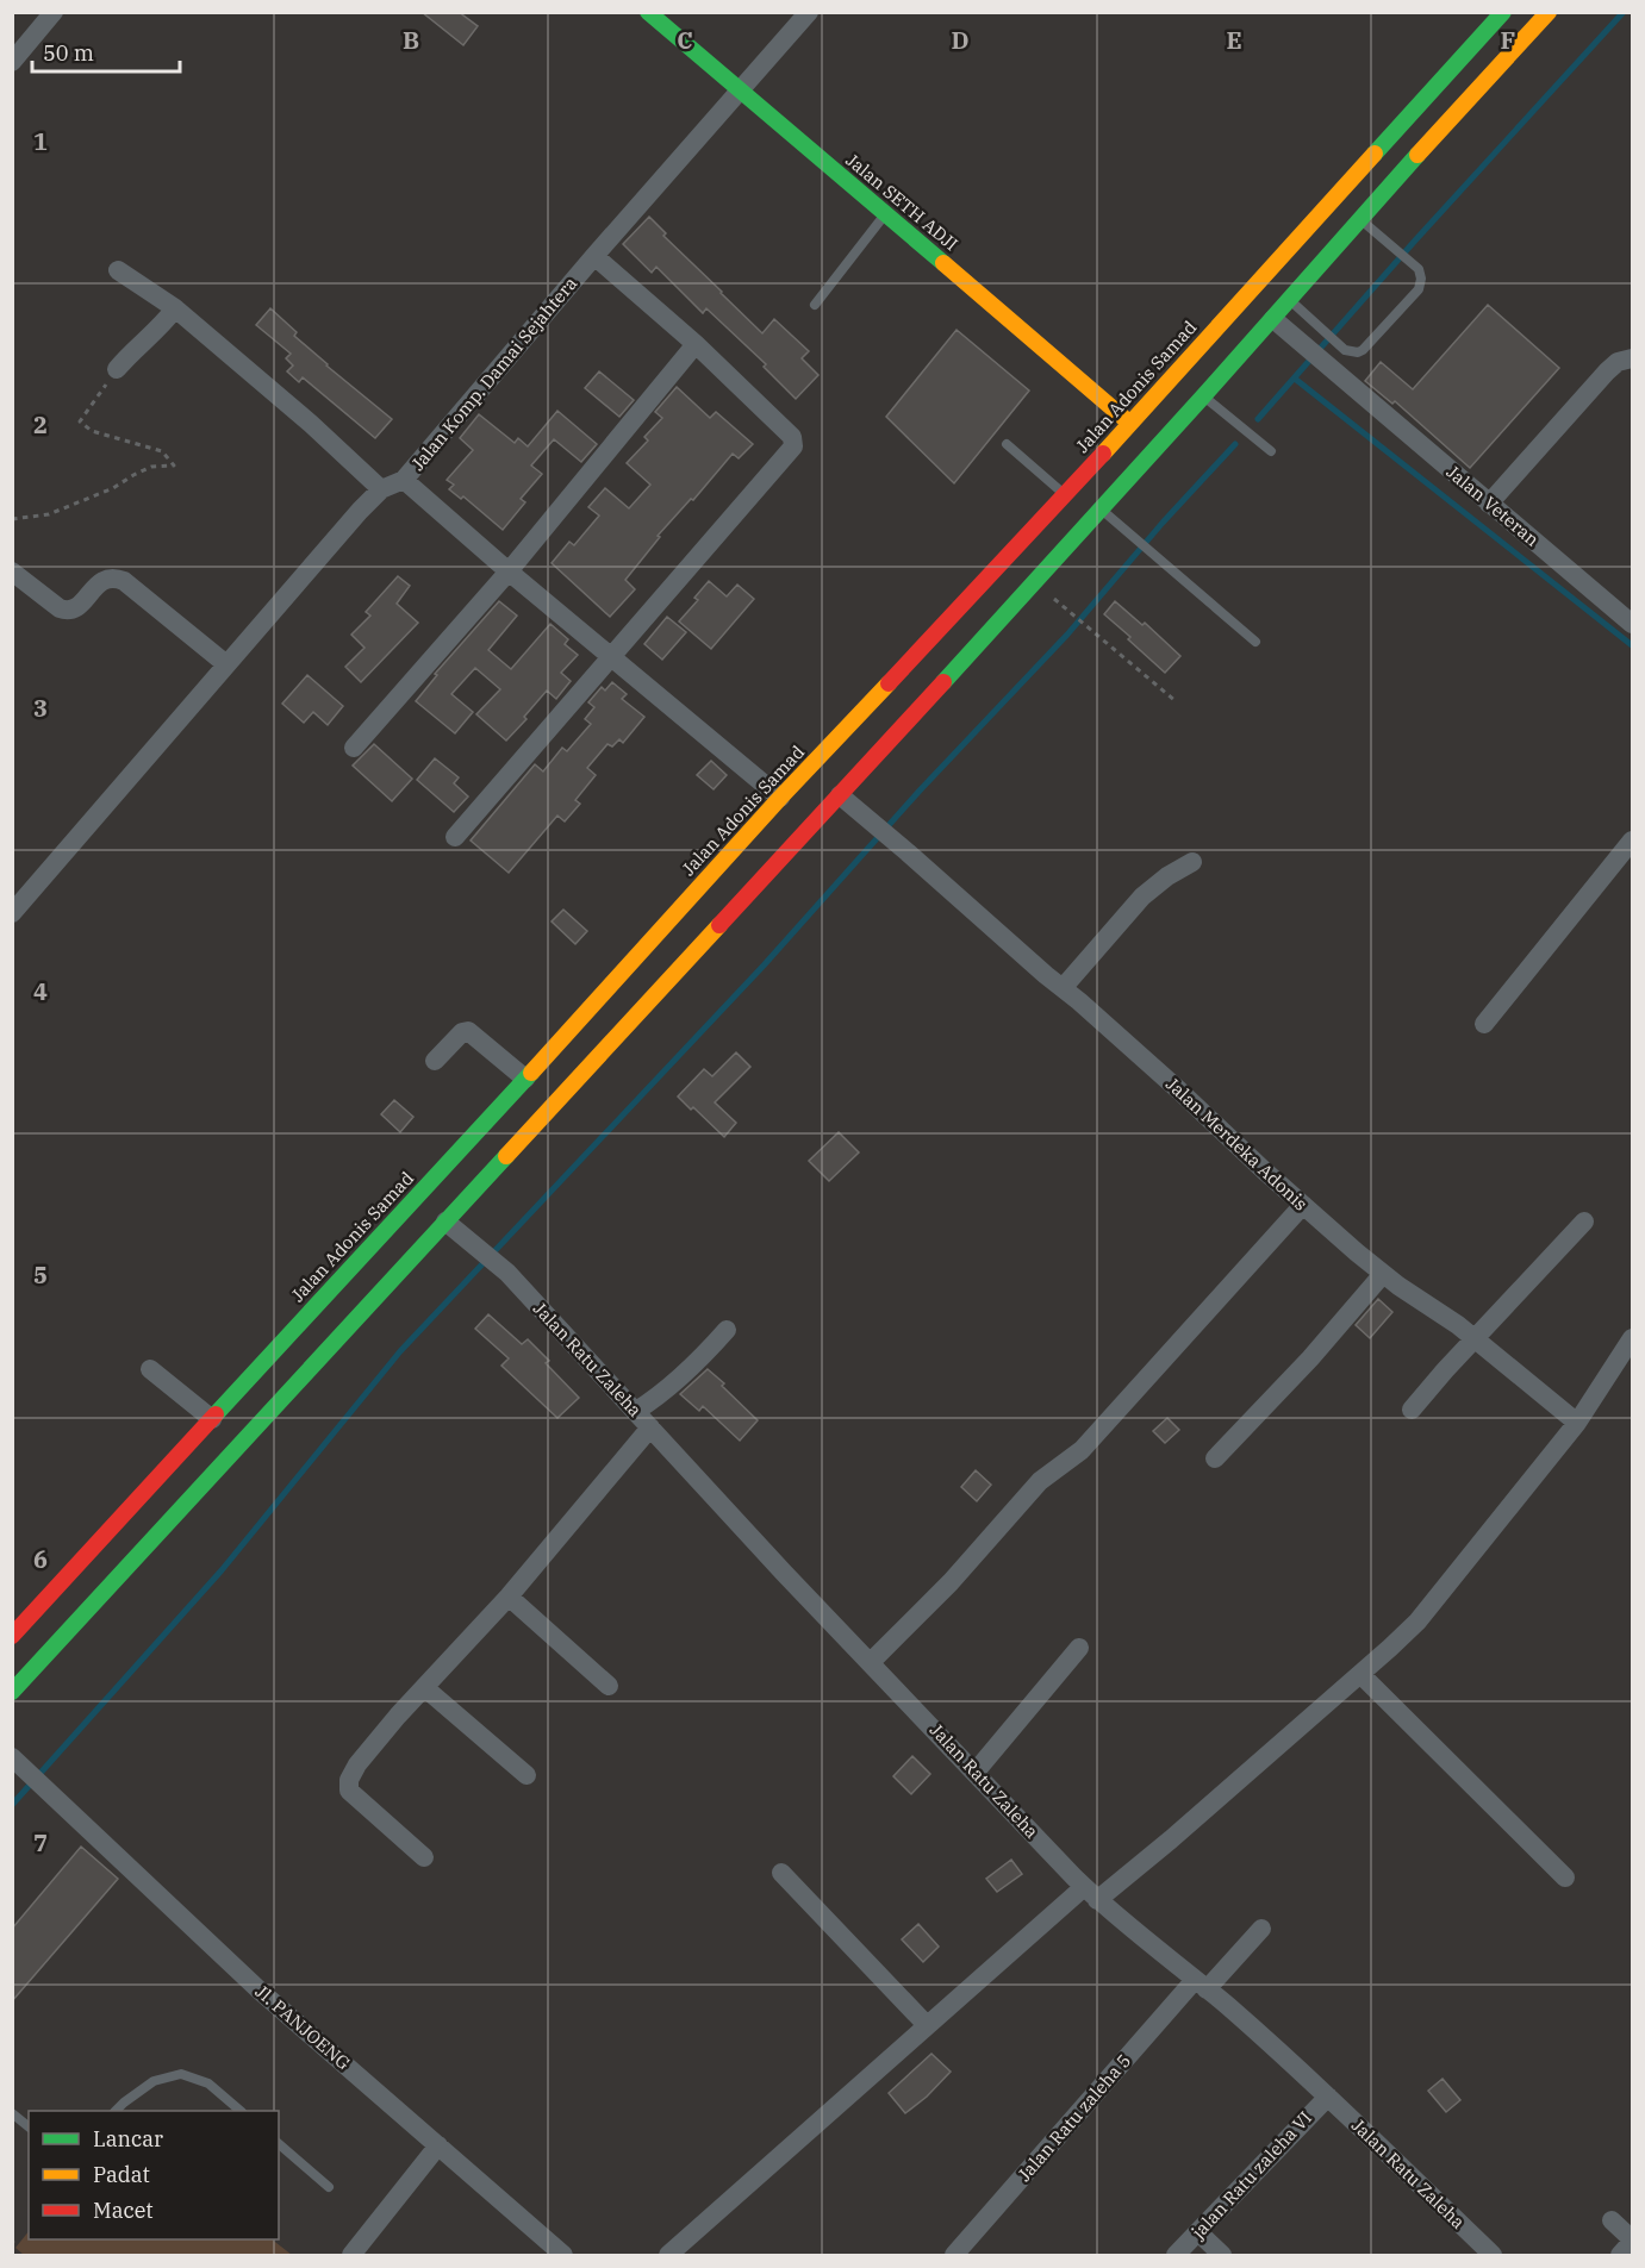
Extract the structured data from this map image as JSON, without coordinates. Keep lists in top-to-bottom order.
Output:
{
  "streets": {
    "main road": ["Jalan SETH ADJI", "Jalan Adonis Samad"],
    "street": [
      "Jalan Komp. Damai Sejahtera",
      "Jalan Veteran",
      "Jalan Merdeka Adonis",
      "Jalan Ratu Zaleha",
      "Jl. PANJOENG",
      "Jalan Ratu zaleha 5",
      "jalan Ratu zaleha VI"
    ]
  },
  "crossings": [
    ["Jalan SETH ADJI", "Jalan Komp. Damai Sejahtera"],
    ["Jalan SETH ADJI", "Jalan Adonis Samad"],
    ["Jalan Komp. Damai Sejahtera", "Jalan Adonis Samad"],
    ["Jalan Ratu Zaleha", "Jalan Ratu zaleha 5"],
    ["Jalan Ratu Zaleha", "jalan Ratu zaleha VI"]
  ],
  "legend": ["Lancar", "Padat", "Macet"],
  "scale_bar": "50 m",
  "grid": {
    "columns": [
      "B",
      "C",
      "D",
      "E",
      "F"
    ],
    "rows": [
      "1",
      "2",
      "3",
      "4",
      "5",
      "6",
      "7"
    ]
  }
}
